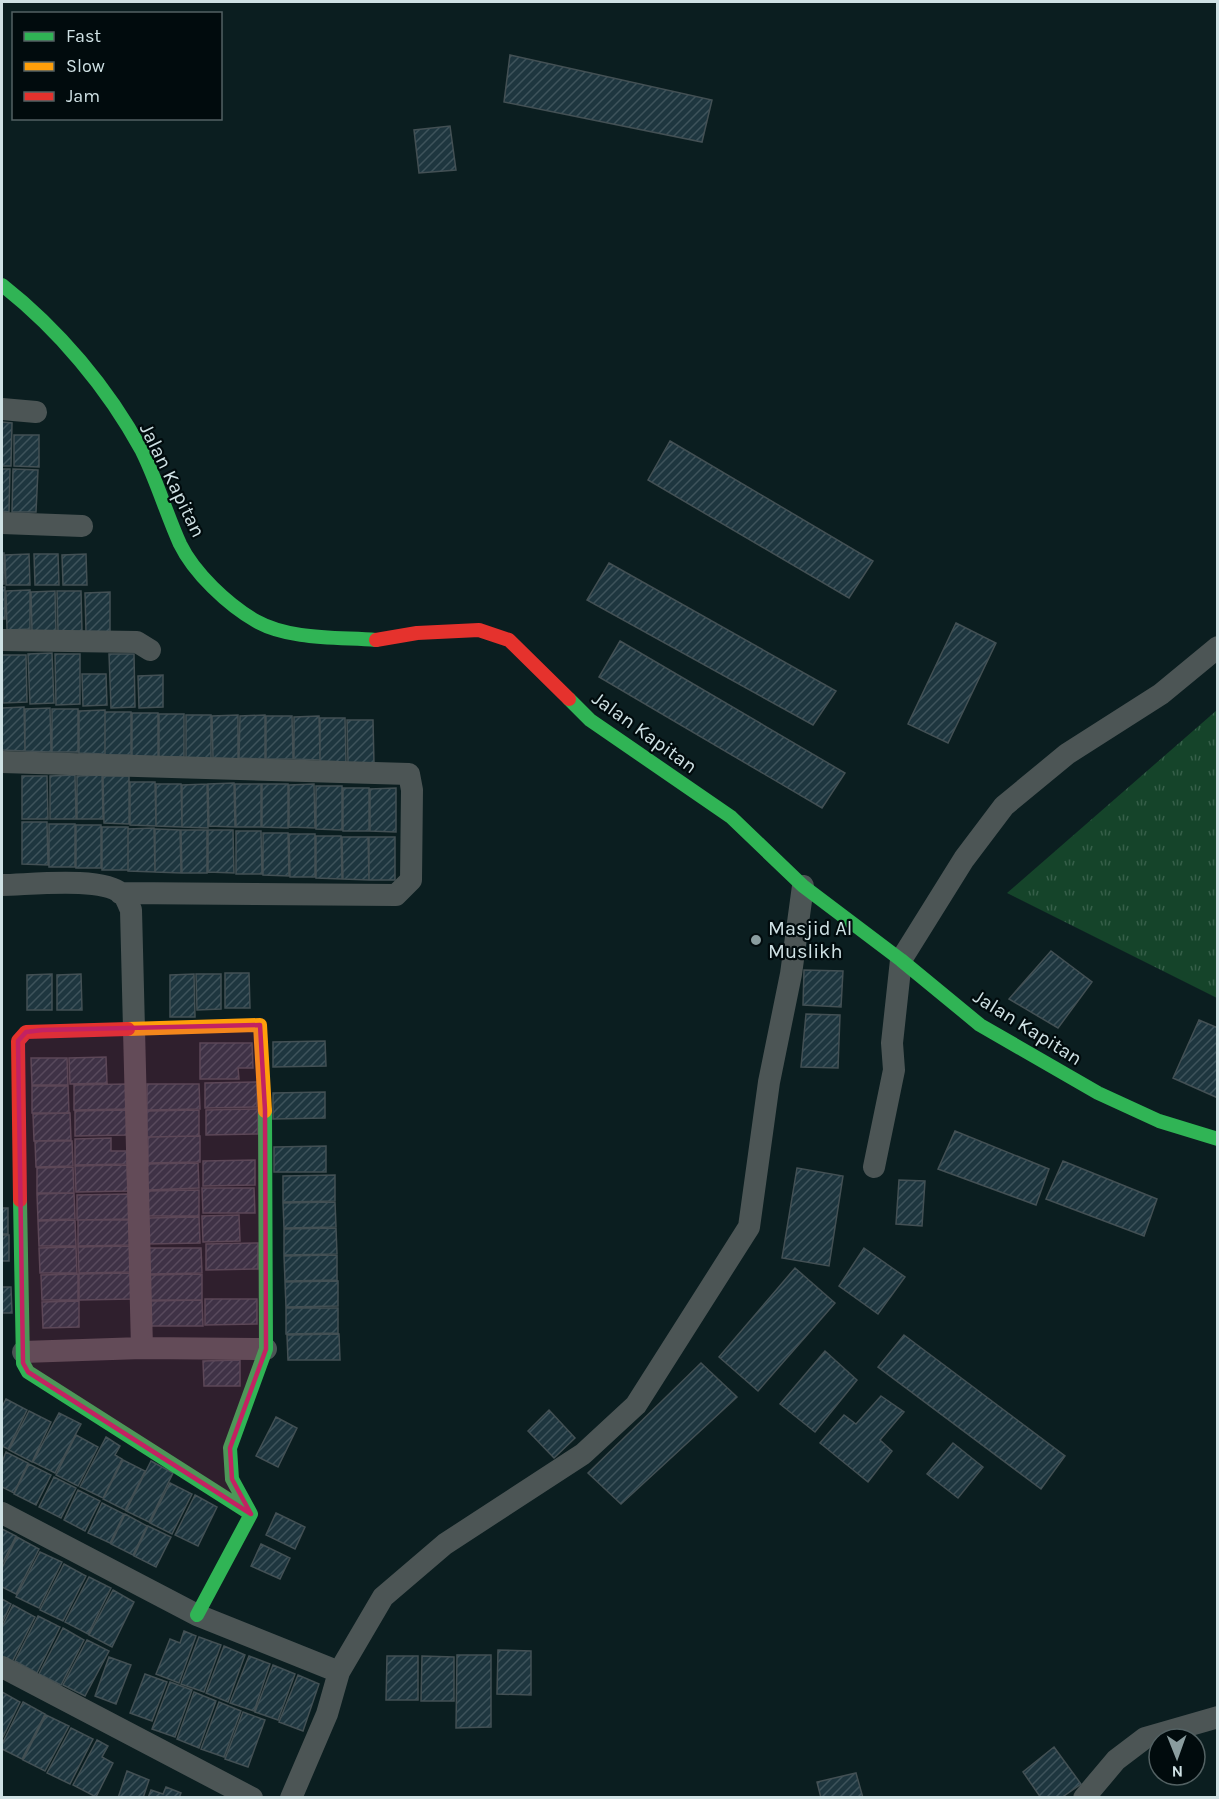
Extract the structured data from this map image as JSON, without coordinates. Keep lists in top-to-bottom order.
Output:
{
  "streets": {
    "street": ["Jalan Kapitan"]
  },
  "places": ["Masjid Al Muslikh"],
  "legend": ["Fast", "Slow", "Jam"],
  "north": "bottom"
}
